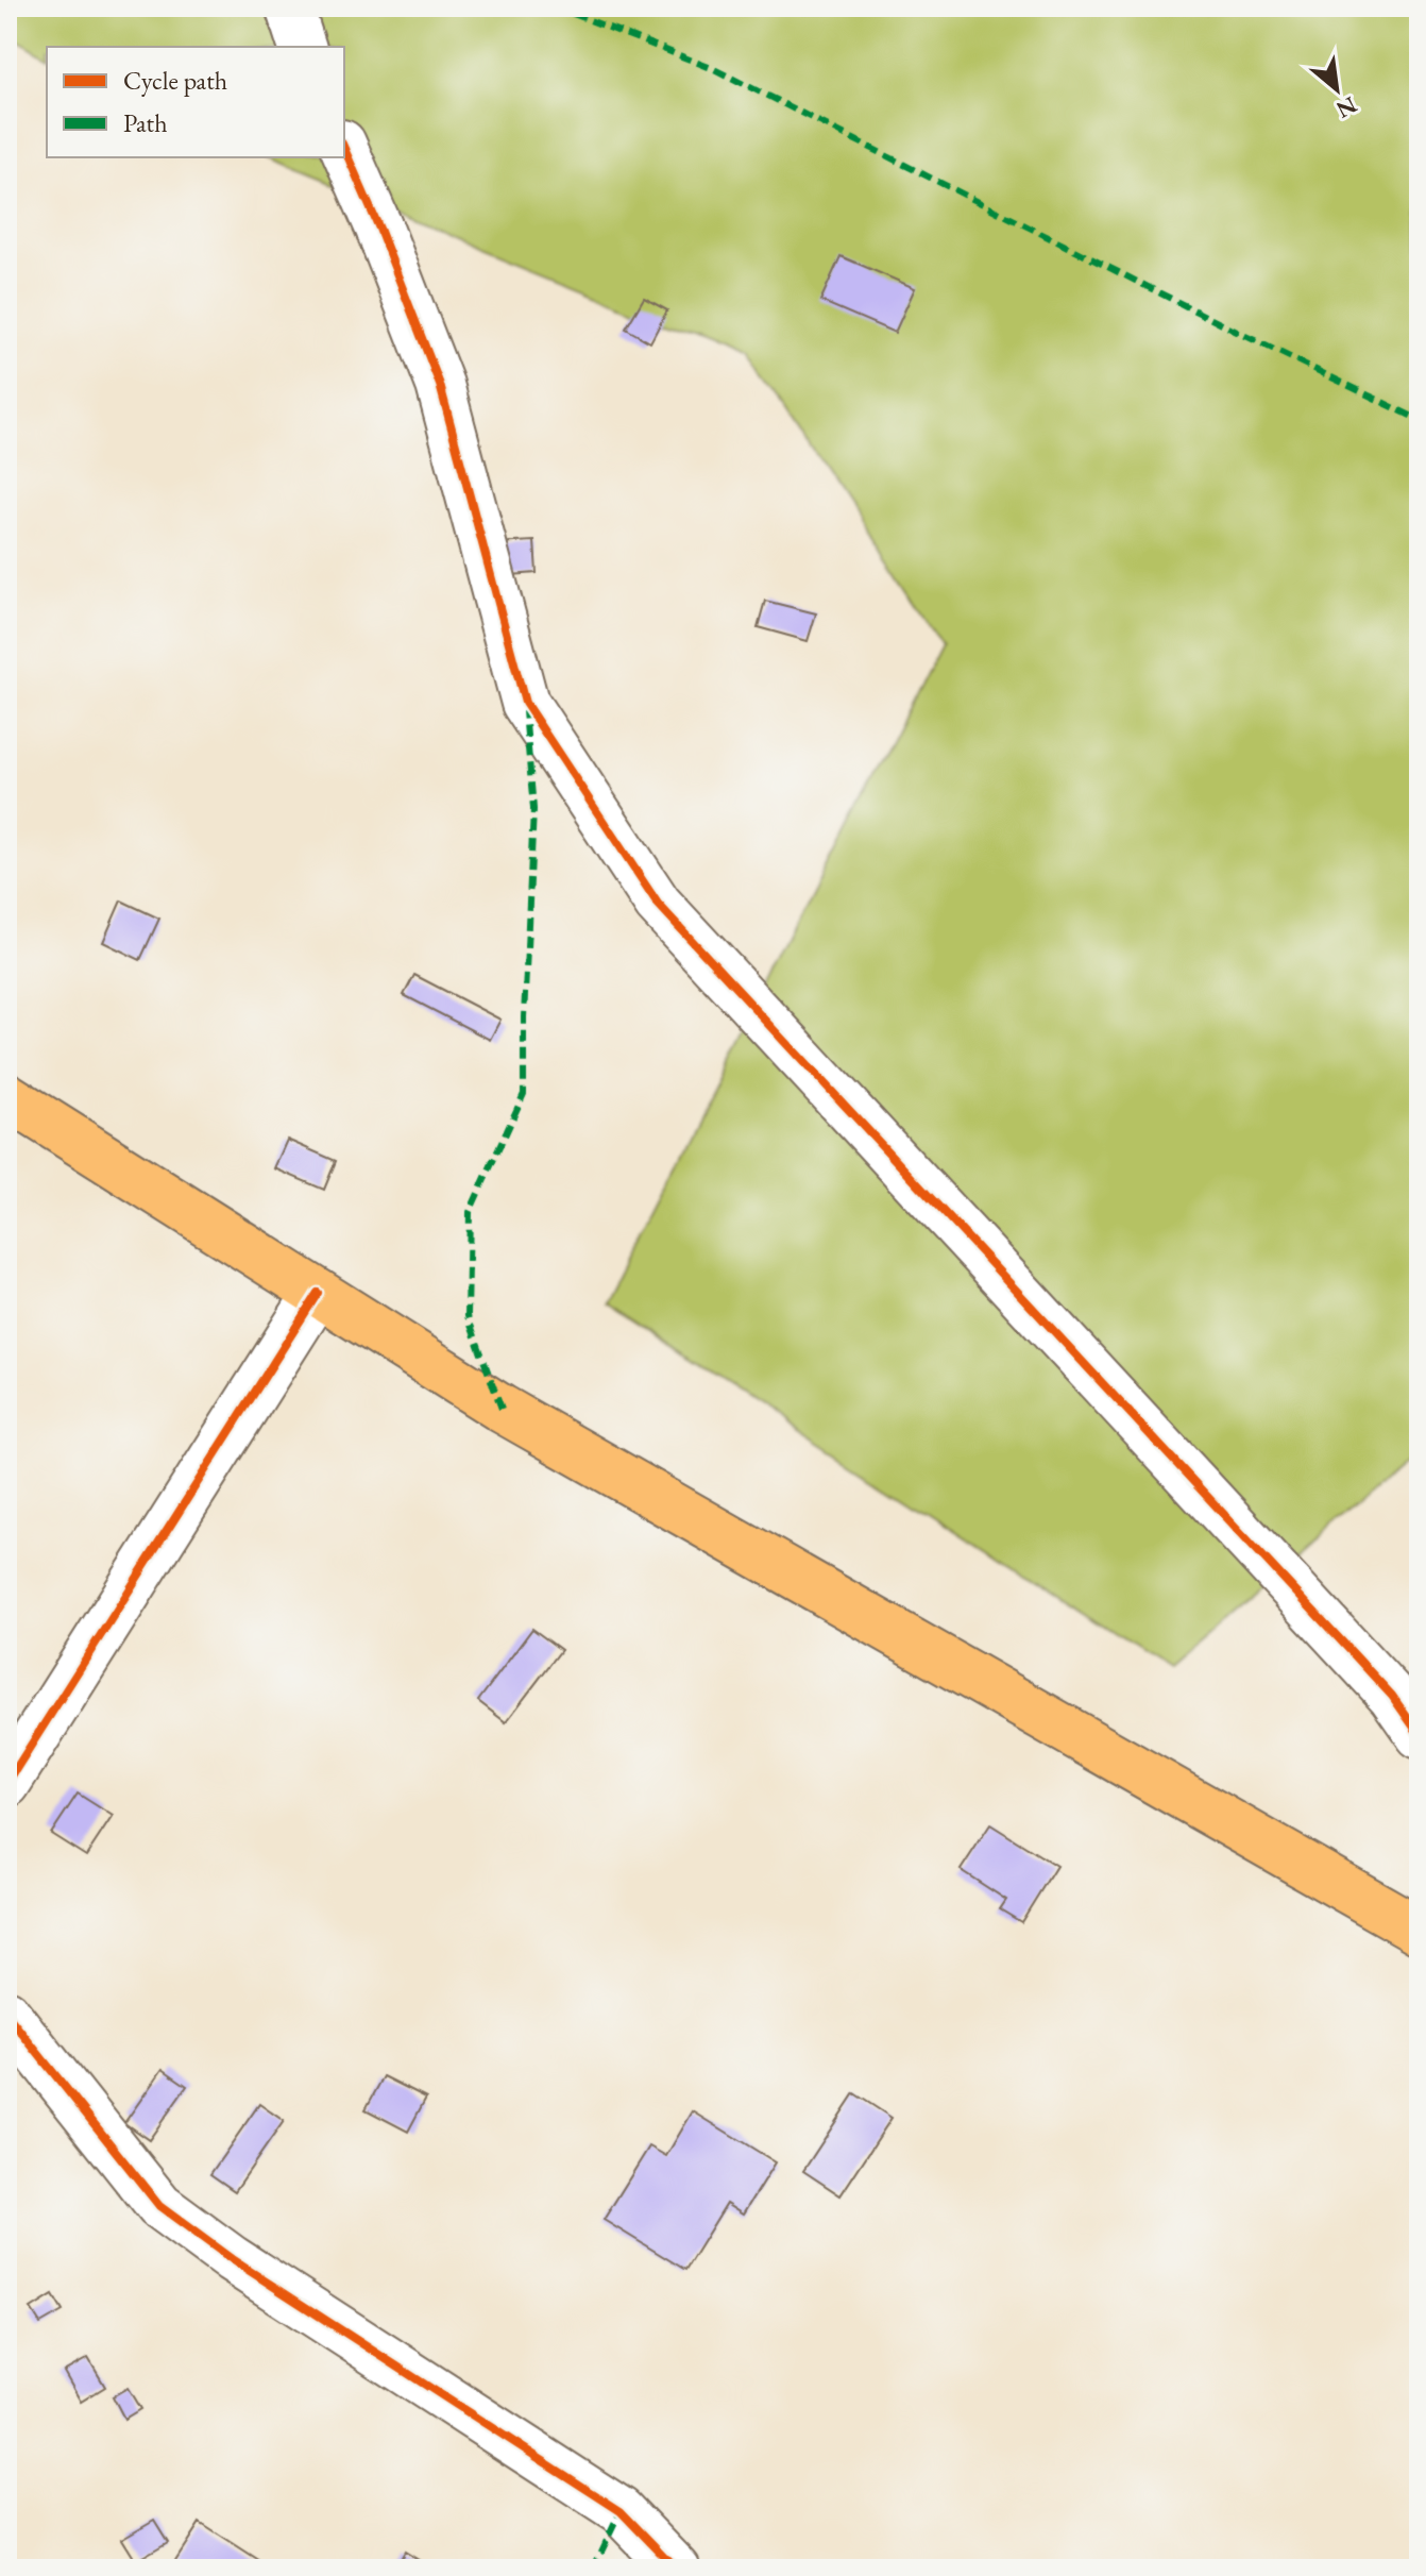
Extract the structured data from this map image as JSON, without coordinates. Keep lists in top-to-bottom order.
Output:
{
  "legend": ["Cycle path", "Path"],
  "north": "bottom right"
}
